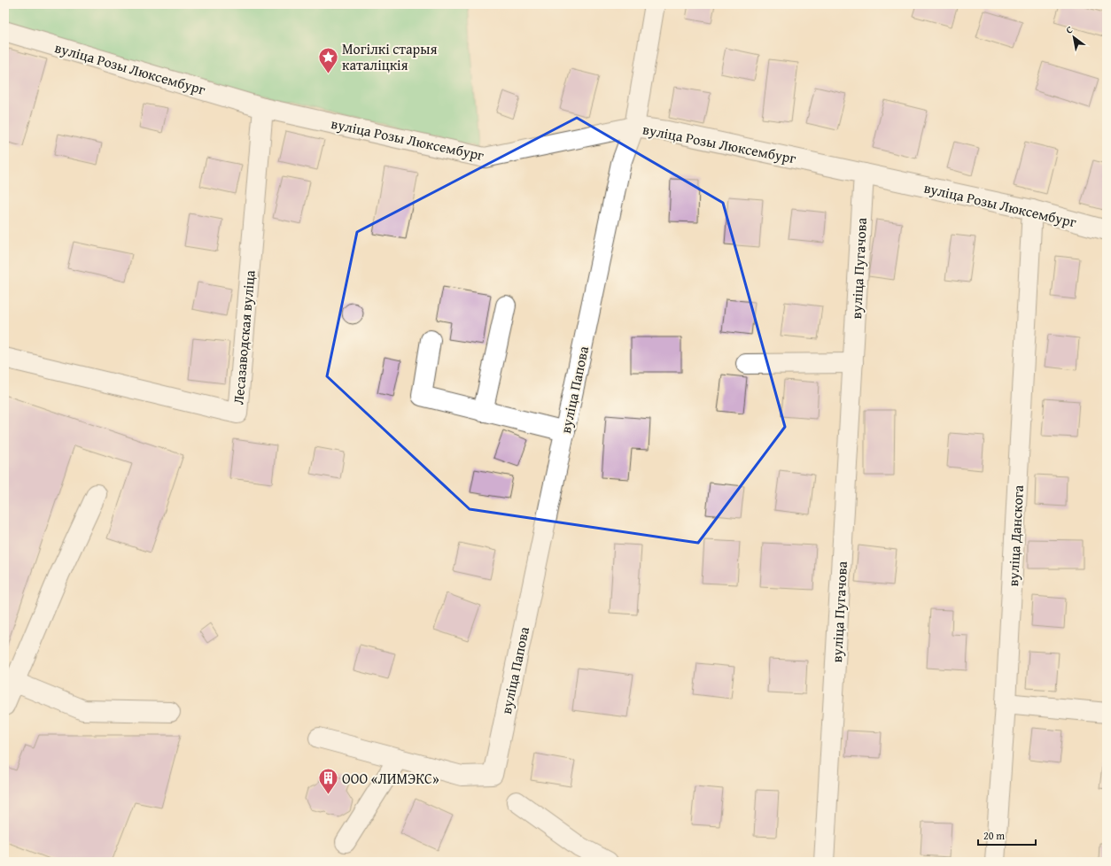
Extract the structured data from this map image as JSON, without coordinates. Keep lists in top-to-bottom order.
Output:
{
  "streets": {
    "street": [
      "вуліца Розы Люксембург",
      "вуліца Пугачова",
      "Лесазаводская вуліца",
      "вуліца Папова",
      "вуліца Данскога"
    ]
  },
  "crossings": [
    ["вуліца Розы Люксембург", "вуліца Пугачова"],
    ["вуліца Розы Люксембург", "Лесазаводская вуліца"],
    ["вуліца Розы Люксембург", "вуліца Папова"],
    ["вуліца Розы Люксембург", "вуліца Данскога"]
  ],
  "places": {
    "place": ["Могілкі старыя каталіцкія"],
    "building": ["ООО «ЛИМЭКС»"]
  },
  "scale_bar": "20 m",
  "north": "top left"
}
